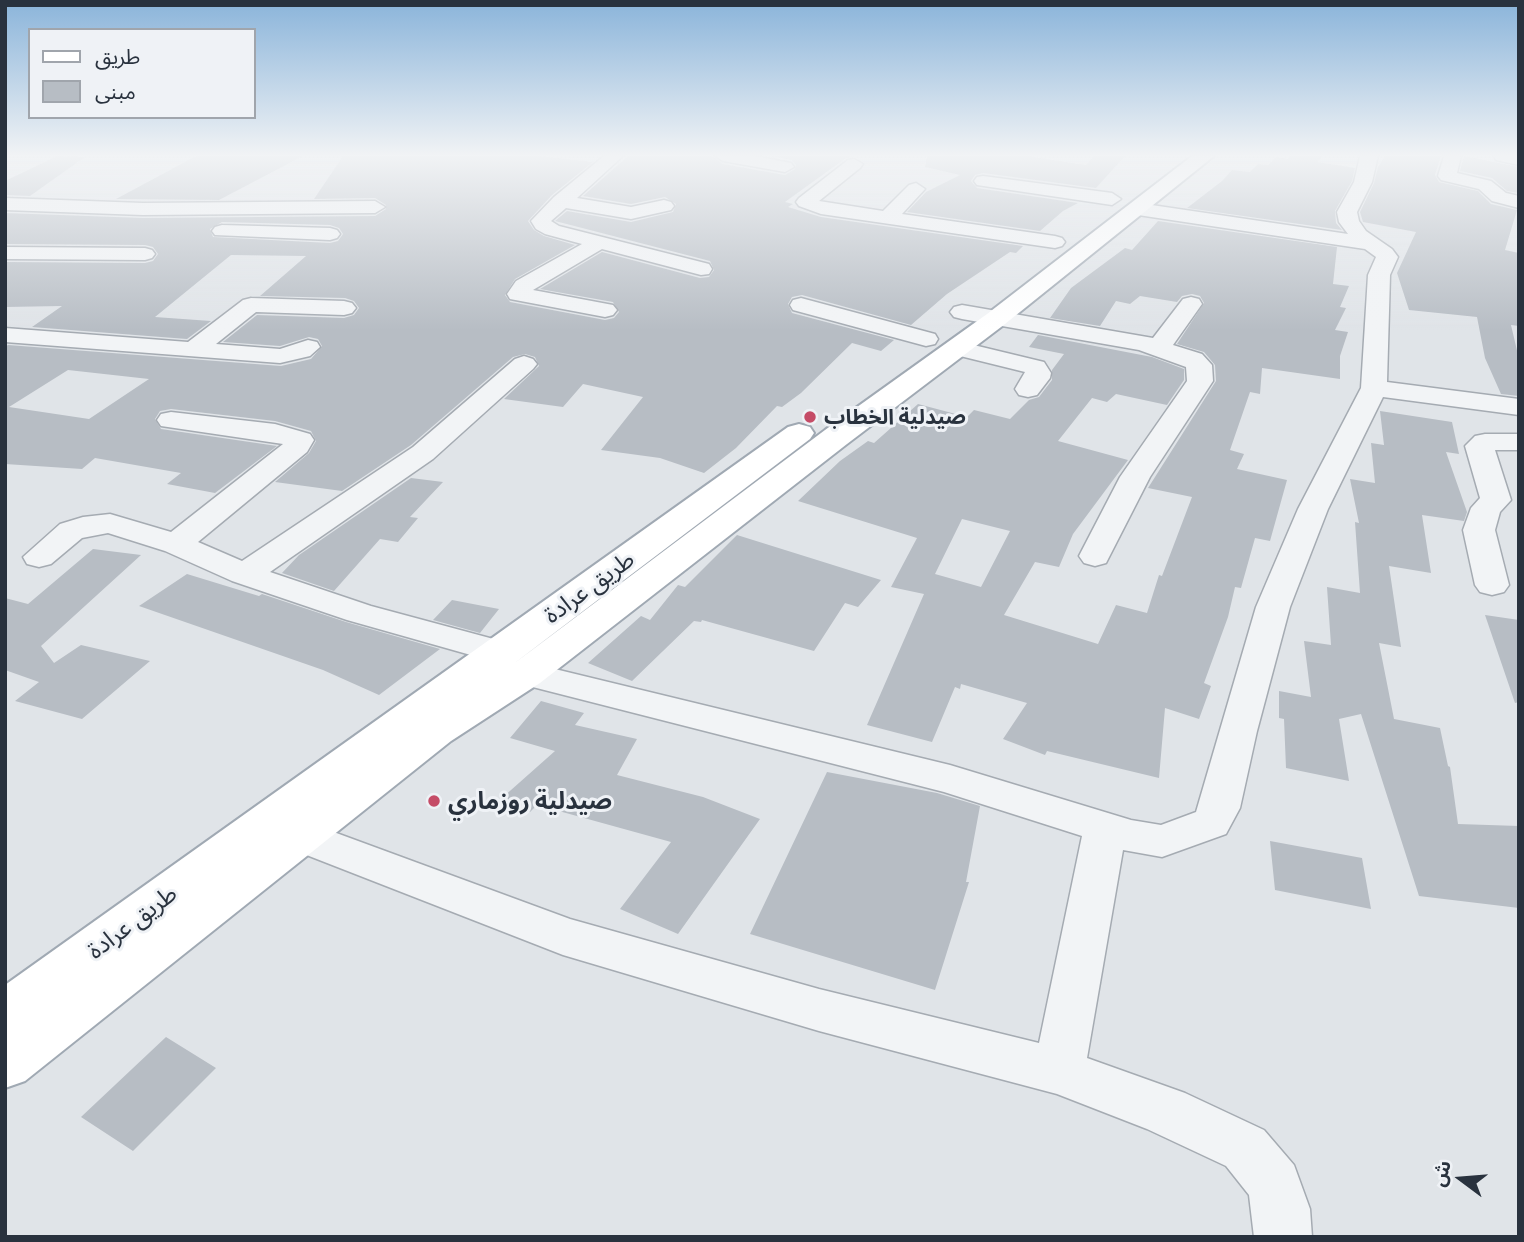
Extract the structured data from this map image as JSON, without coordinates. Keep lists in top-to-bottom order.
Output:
{
  "streets": {
    "main road": ["طريق عرادة"]
  },
  "places": ["صيدلية الخطاب", "صيدلية روزماري"],
  "legend": ["طريق", "مبنى"],
  "north": "left"
}
